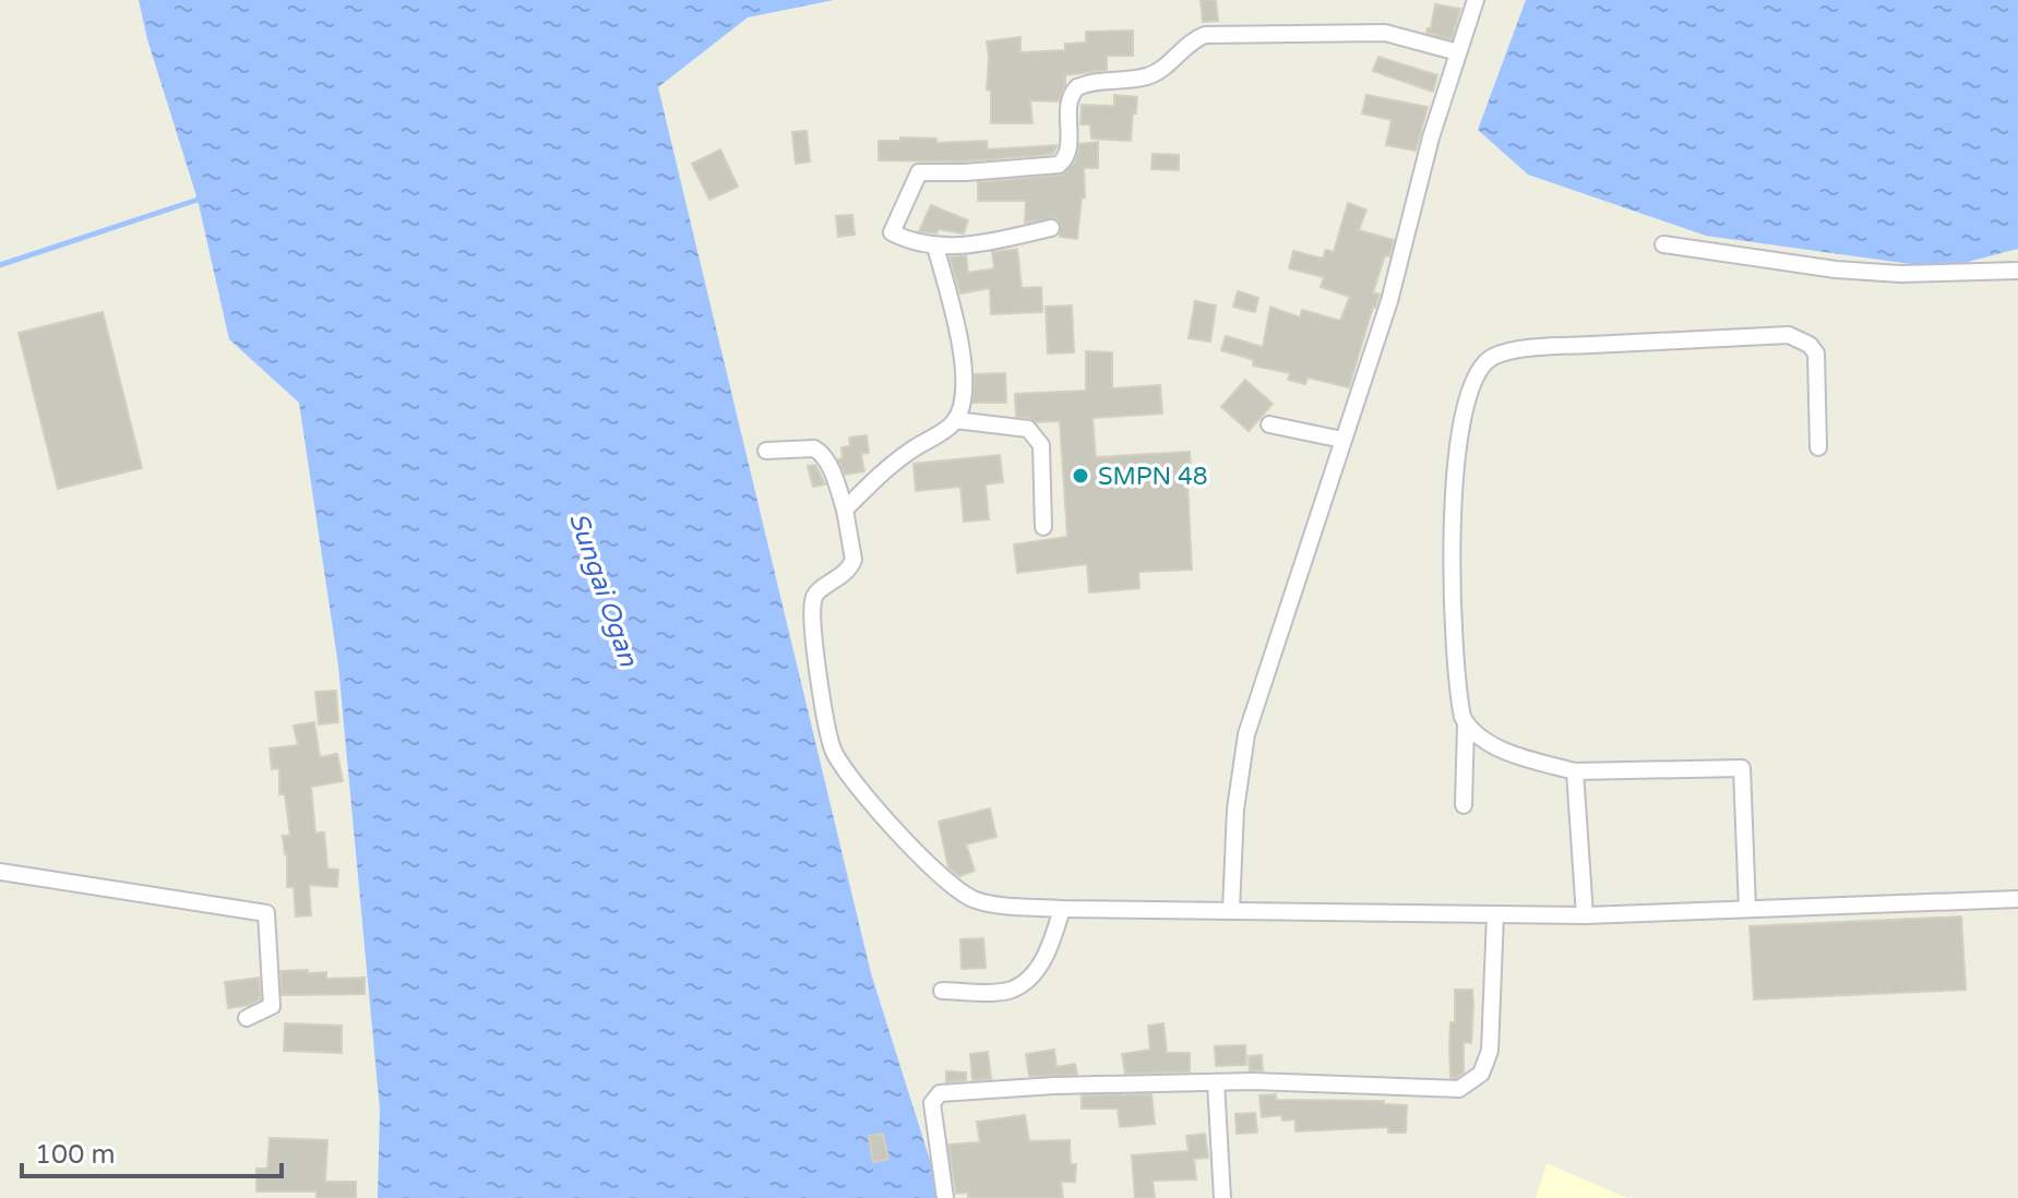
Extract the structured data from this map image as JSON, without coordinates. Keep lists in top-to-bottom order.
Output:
{
  "water": ["Sungai Ogan"],
  "places": ["SMPN 48"],
  "scale_bar": "100 m"
}
